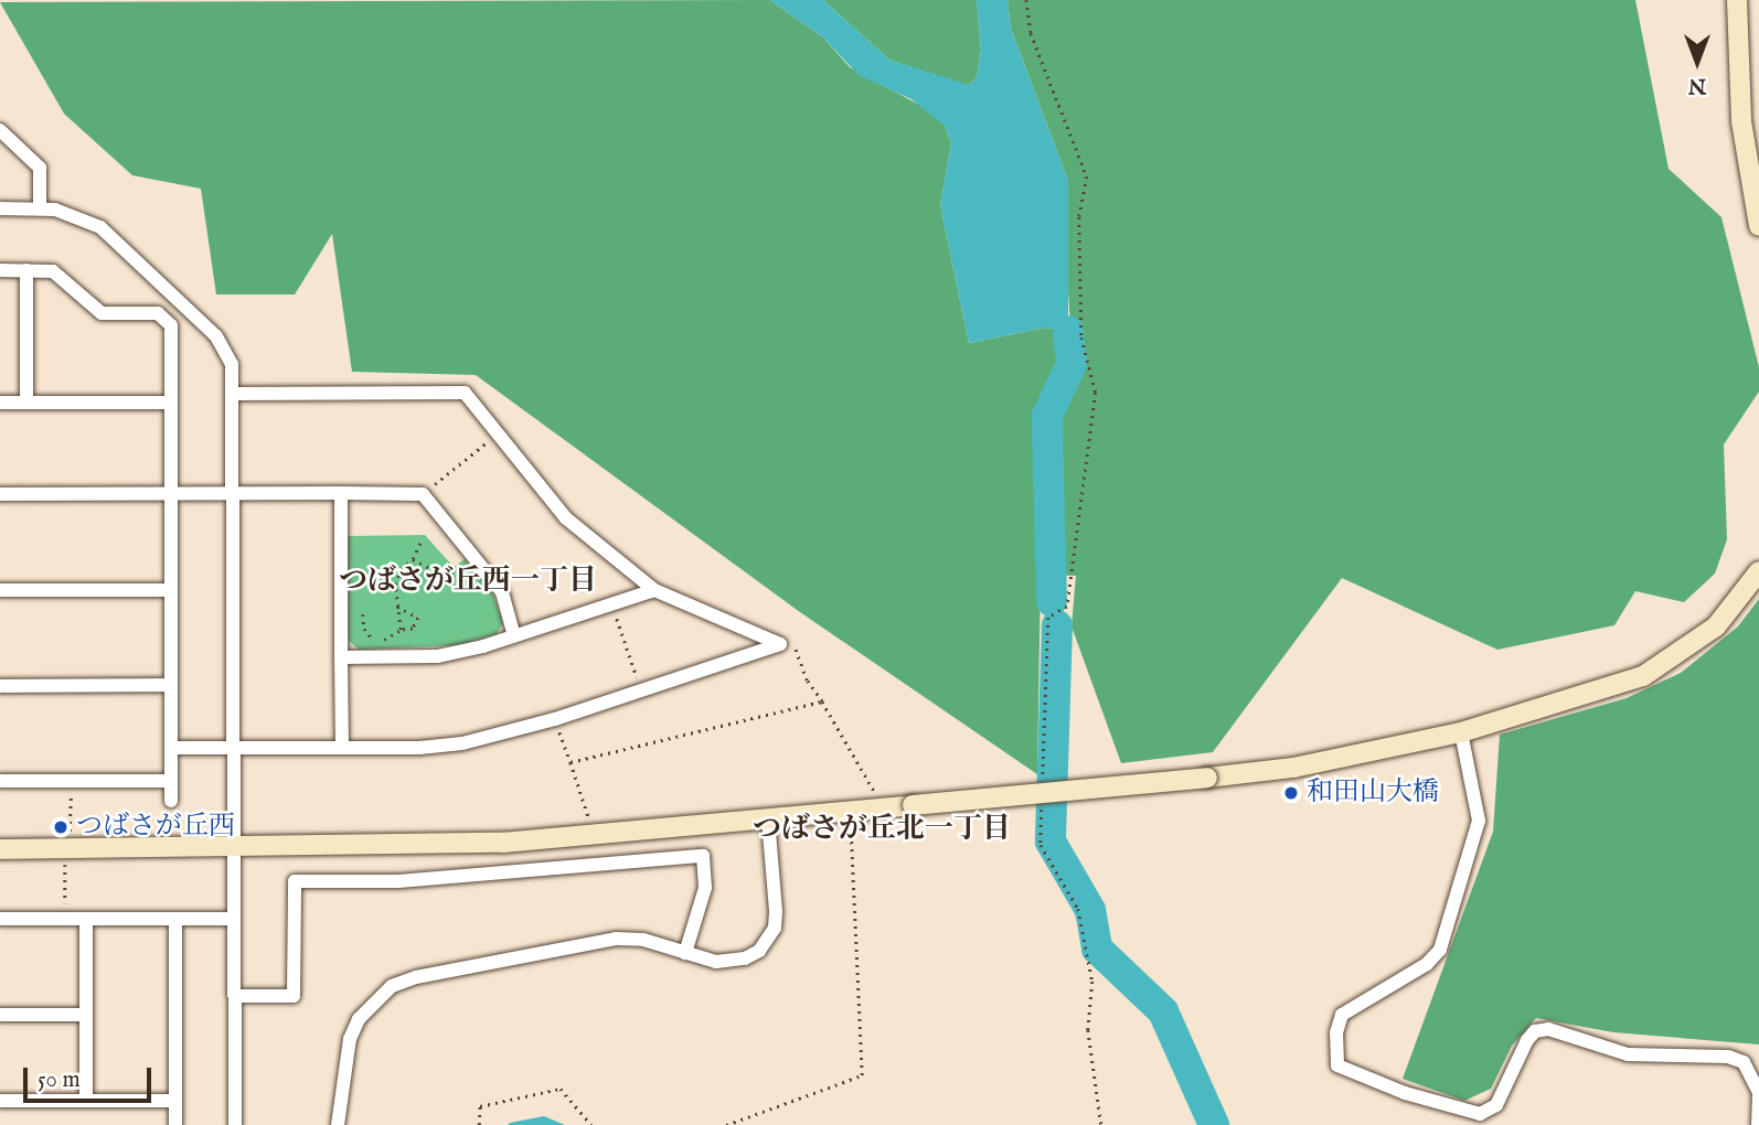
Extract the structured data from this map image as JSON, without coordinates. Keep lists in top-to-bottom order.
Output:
{
  "districts": ["つばさが丘西一丁目", "つばさが丘北一丁目"],
  "places": ["和田山大橋", "つばさが丘西"],
  "scale_bar": "50 m",
  "north": "bottom"
}
